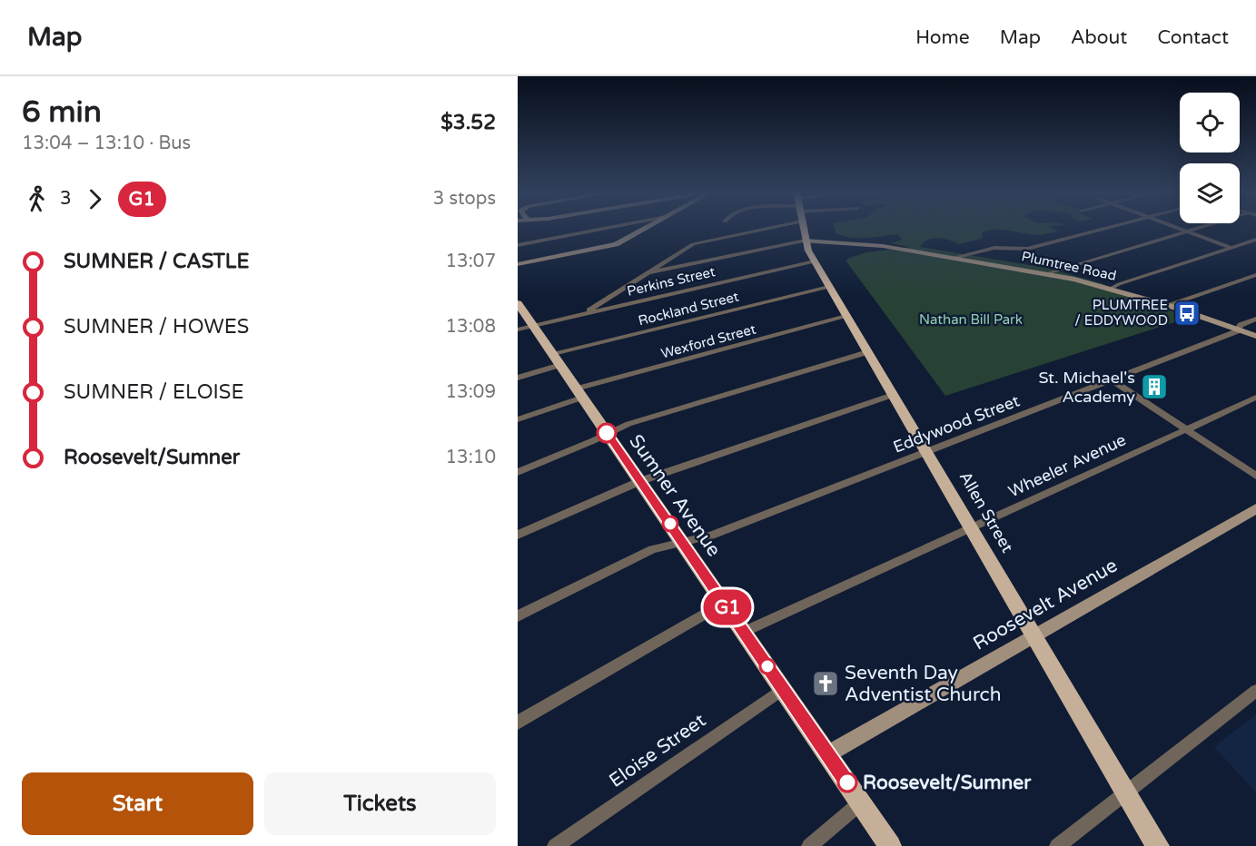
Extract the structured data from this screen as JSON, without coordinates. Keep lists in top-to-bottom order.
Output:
{
  "streets": {
    "main road": ["Sumner Avenue", "Allen Street"],
    "street": [
      "Plumtree Road",
      "Perkins Street",
      "Rockland Street",
      "Wexford Street",
      "Eddywood Street",
      "Wheeler Avenue",
      "Roosevelt Avenue",
      "Eloise Street"
    ]
  },
  "crossings": [
    ["Plumtree Road", "Eddywood Street"],
    ["Plumtree Road", "Allen Street"],
    ["Perkins Street", "Sumner Avenue"],
    ["Perkins Street", "Allen Street"],
    ["Rockland Street", "Sumner Avenue"],
    ["Rockland Street", "Allen Street"],
    ["Wexford Street", "Sumner Avenue"],
    ["Wexford Street", "Allen Street"],
    ["Eddywood Street", "Sumner Avenue"],
    ["Eddywood Street", "Allen Street"],
    ["Wheeler Avenue", "Sumner Avenue"],
    ["Wheeler Avenue", "Allen Street"],
    ["Sumner Avenue", "Roosevelt Avenue"],
    ["Sumner Avenue", "Eloise Street"],
    ["Allen Street", "Roosevelt Avenue"]
  ],
  "parks": ["Nathan Bill Park"],
  "places": {
    "bus stop": ["PLUMTREE / EDDYWOOD"],
    "building": ["St. Michael's Academy"],
    "church": ["Seventh Day Adventist Church"],
    "other": ["Roosevelt/Sumner"]
  },
  "lines": ["bus line G1"],
  "page": {
    "header": "Map",
    "nav": [
      "Home",
      "Map",
      "About",
      "Contact"
    ],
    "heading": ["6 min", "13:04 – 13:10 · Bus", "$3.52"],
    "on_map": "G1",
    "legs": ["3", "G1", "3 stops"],
    "list": [
      {
        "name": "SUMNER / CASTLE",
        "value": "13:07"
      },
      {
        "name": "SUMNER / HOWES",
        "value": "13:08"
      },
      {
        "name": "SUMNER / ELOISE",
        "value": "13:09"
      },
      {
        "name": "Roosevelt/Sumner",
        "value": "13:10"
      }
    ],
    "buttons": ["Start", "Tickets"]
  }
}
